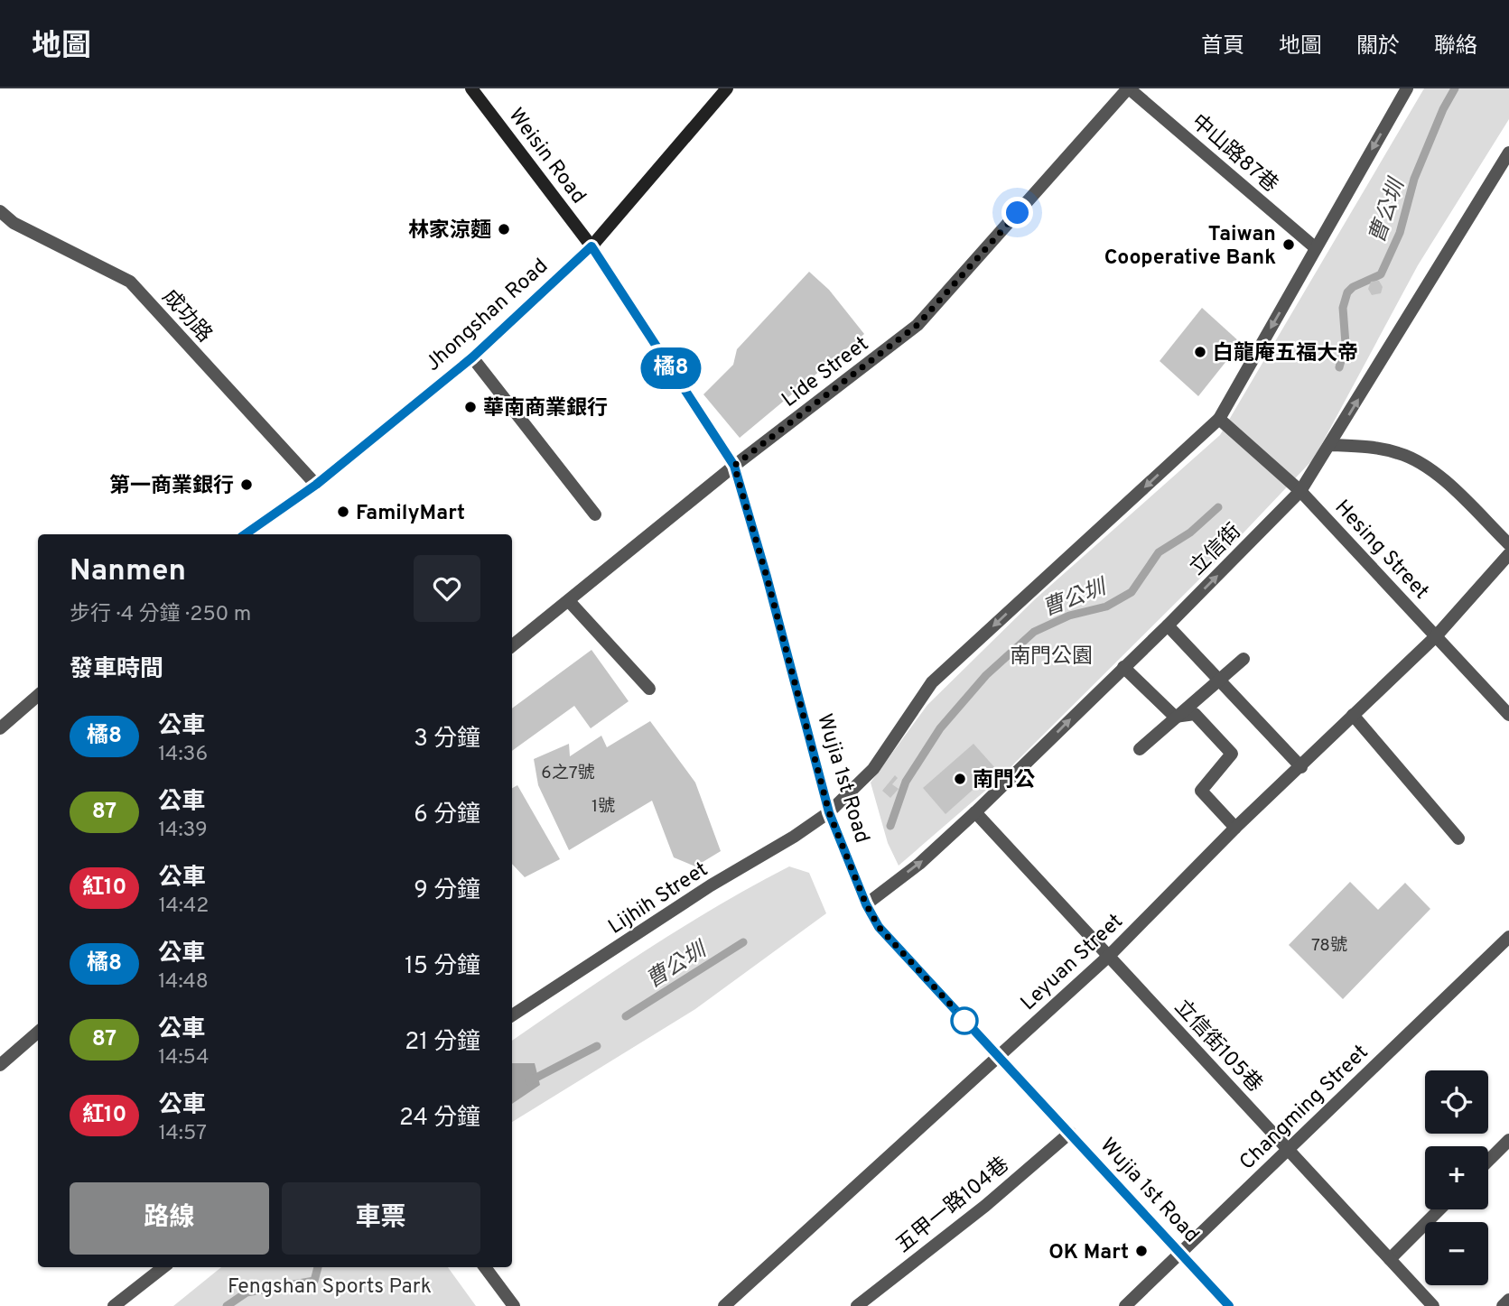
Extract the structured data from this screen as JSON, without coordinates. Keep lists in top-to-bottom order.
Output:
{
  "streets": {
    "main road": ["Weisin Road", "Jhongshan Road", "Wujia 1st Road"],
    "street": [
      "中山路87巷",
      "成功路",
      "Lide Street",
      "立信街",
      "Hesing Street",
      "Lijhih Street",
      "Leyuan Street",
      "立信街105巷",
      "Changming Street",
      "五甲一路104巷"
    ]
  },
  "crossings": [
    ["中山路87巷", "Lide Street"],
    ["Weisin Road", "Jhongshan Road"],
    ["Weisin Road", "Wujia 1st Road"],
    ["Jhongshan Road", "成功路"],
    ["Jhongshan Road", "Wujia 1st Road"],
    ["Lide Street", "Wujia 1st Road"],
    ["立信街", "Hesing Street"],
    ["立信街", "Wujia 1st Road"],
    ["立信街", "立信街105巷"],
    ["Hesing Street", "Leyuan Street"],
    ["Wujia 1st Road", "Lijhih Street"],
    ["Wujia 1st Road", "Leyuan Street"],
    ["Wujia 1st Road", "Changming Street"],
    ["Wujia 1st Road", "五甲一路104巷"],
    ["Leyuan Street", "立信街105巷"],
    ["立信街105巷", "Changming Street"]
  ],
  "water": ["曹公圳"],
  "parks": ["南門公園", "Fengshan Sports Park"],
  "places": [
    "林家涼麵",
    "Taiwan Cooperative Bank",
    "白龍庵五福大帝",
    "華南商業銀行",
    "第一商業銀行",
    "FamilyMart",
    "南門公",
    "OK Mart"
  ],
  "lines": ["bus line 橘8"],
  "house_numbers": ["6之7號", "1號", "78號"],
  "page": {
    "header": "地圖",
    "nav": [
      "首頁",
      "地圖",
      "關於",
      "聯絡"
    ],
    "on_map": "橘8",
    "heading": [
      ["Nanmen", "步行 · 4 分鐘 · 250 m"],
      "發車時間"
    ],
    "list": [
      {
        "mark": "橘8",
        "name": "公車",
        "note": "14:36",
        "value": "3 分鐘"
      },
      {
        "mark": "87",
        "name": "公車",
        "note": "14:39",
        "value": "6 分鐘"
      },
      {
        "mark": "紅10",
        "name": "公車",
        "note": "14:42",
        "value": "9 分鐘"
      },
      {
        "mark": "橘8",
        "name": "公車",
        "note": "14:48",
        "value": "15 分鐘"
      },
      {
        "mark": "87",
        "name": "公車",
        "note": "14:54",
        "value": "21 分鐘"
      },
      {
        "mark": "紅10",
        "name": "公車",
        "note": "14:57",
        "value": "24 分鐘"
      }
    ],
    "map_buttons": ["+", "−"],
    "buttons": ["路線", "車票"]
  }
}
